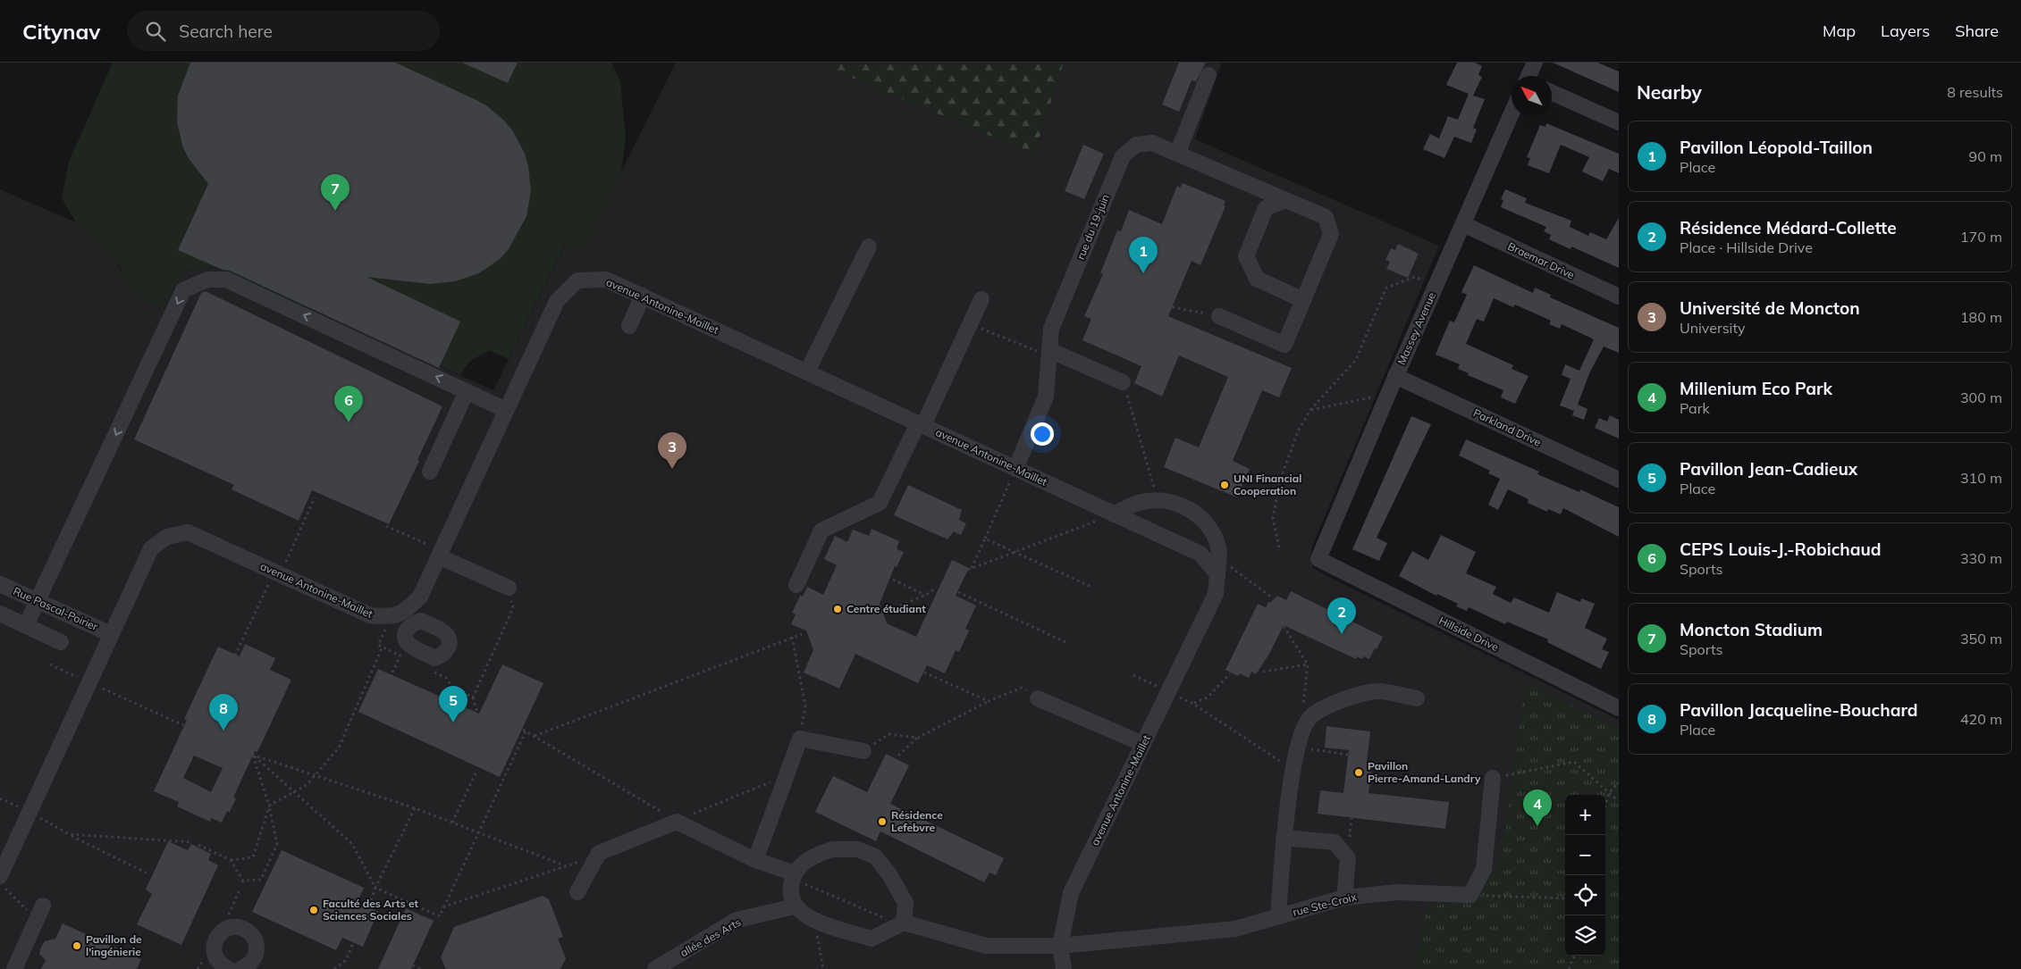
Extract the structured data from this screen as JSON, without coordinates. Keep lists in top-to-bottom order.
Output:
{
  "streets": {
    "street": [
      "rue du 19-juin",
      "Braemar Drive",
      "avenue Antonine-Maillet",
      "Massey Avenue",
      "Parkland Drive",
      "Rue Pascal-Poirier",
      "Hillside Drive",
      "rue Ste-Croix",
      "allée des Arts"
    ]
  },
  "crossings": [
    ["rue du 19-juin", "avenue Antonine-Maillet"],
    ["Braemar Drive", "Massey Avenue"],
    ["avenue Antonine-Maillet", "Rue Pascal-Poirier"],
    ["avenue Antonine-Maillet", "rue Ste-Croix"],
    ["Massey Avenue", "Parkland Drive"],
    ["Massey Avenue", "Hillside Drive"]
  ],
  "places": [
    "UNI Financial Cooperation",
    "Centre étudiant",
    "Pavillon Pierre-Amand-Landry",
    "Résidence Lefebvre",
    "Faculté des Arts et Sciences Sociales",
    "Pavillon de l'ingénierie"
  ],
  "north": "top left",
  "page": {
    "header": "Citynav",
    "search": "Search here",
    "nav": ["Map", "Layers", "Share"],
    "heading": ["Nearby", "8 results"],
    "list": [
      {
        "mark": "1",
        "name": "Pavillon Léopold-Taillon",
        "note": "Place",
        "value": "90 m"
      },
      {
        "mark": "2",
        "name": "Résidence Médard-Collette",
        "note": "Place · Hillside Drive",
        "value": "170 m"
      },
      {
        "mark": "3",
        "name": "Université de Moncton",
        "note": "University",
        "value": "180 m"
      },
      {
        "mark": "4",
        "name": "Millenium Eco Park",
        "note": "Park",
        "value": "300 m"
      },
      {
        "mark": "5",
        "name": "Pavillon Jean-Cadieux",
        "note": "Place",
        "value": "310 m"
      },
      {
        "mark": "6",
        "name": "CEPS Louis-J.-Robichaud",
        "note": "Sports",
        "value": "330 m"
      },
      {
        "mark": "7",
        "name": "Moncton Stadium",
        "note": "Sports",
        "value": "350 m"
      },
      {
        "mark": "8",
        "name": "Pavillon Jacqueline-Bouchard",
        "note": "Place",
        "value": "420 m"
      }
    ],
    "pins": [
      "7",
      "1",
      "6",
      "3",
      "2",
      "5",
      "8",
      "4"
    ],
    "map_buttons": ["+", "−"]
  }
}
